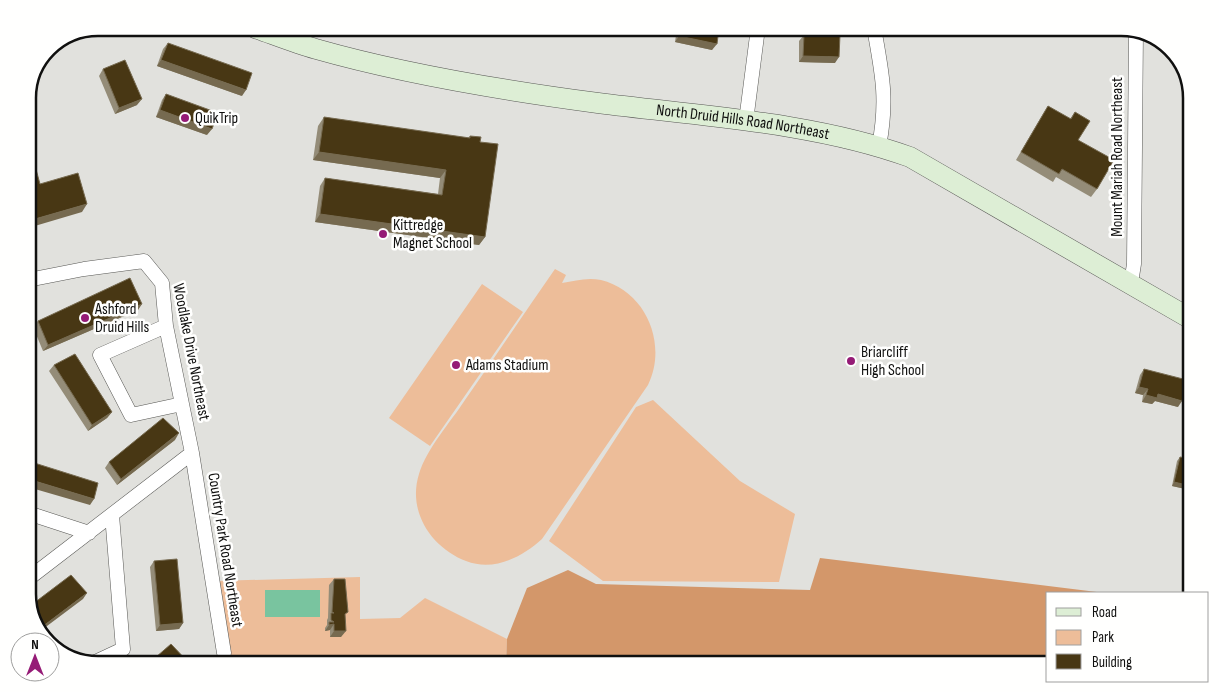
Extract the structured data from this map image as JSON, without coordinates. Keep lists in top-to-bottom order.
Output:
{
  "streets": {
    "main road": ["North Druid Hills Road Northeast"],
    "street": ["Mount Mariah Road Northeast", "Woodlake Drive Northeast", "Country Park Road Northeast"]
  },
  "crossings": [
    ["North Druid Hills Road Northeast", "Mount Mariah Road Northeast"],
    ["Woodlake Drive Northeast", "Country Park Road Northeast"]
  ],
  "places": [
    "QuikTrip",
    "Kittredge Magnet School",
    "Ashford Druid Hills",
    "Briarcliff High School",
    "Adams Stadium"
  ],
  "legend": ["Road", "Park", "Building"],
  "north": "top"
}
